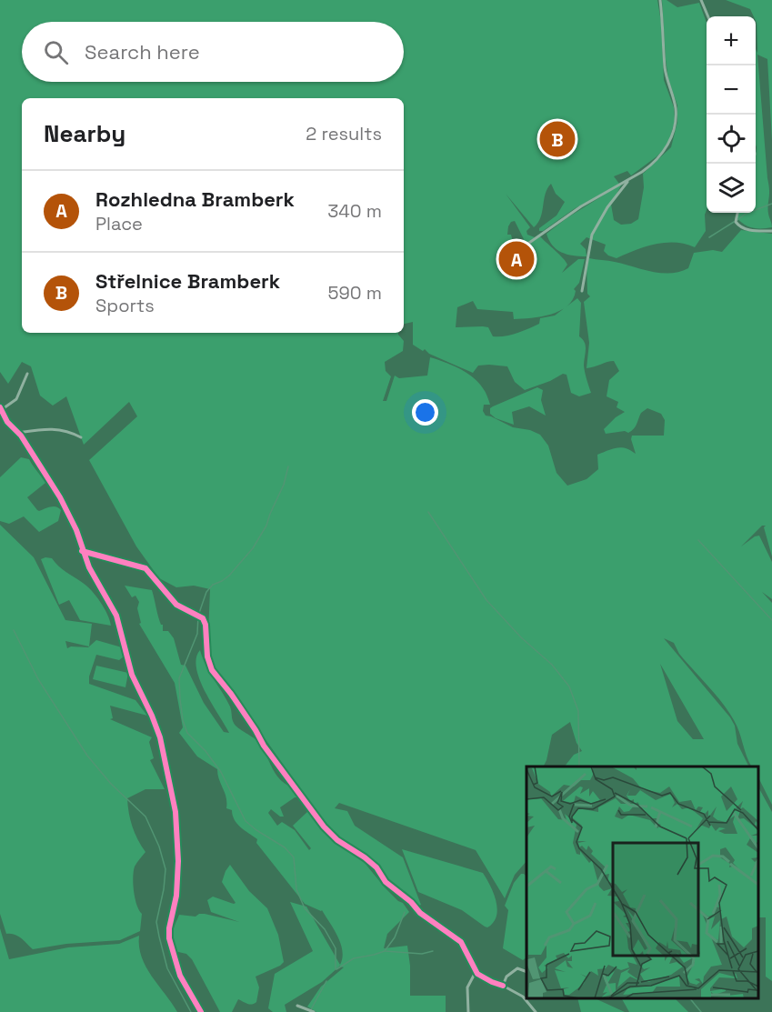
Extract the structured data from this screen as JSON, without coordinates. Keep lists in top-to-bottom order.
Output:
{
  "page": {
    "map_buttons": ["+", "−"],
    "search": "Search here",
    "heading": ["Nearby", "2 results"],
    "pins": ["B", "A"],
    "list": [
      {
        "mark": "A",
        "name": "Rozhledna Bramberk",
        "note": "Place",
        "value": "340 m"
      },
      {
        "mark": "B",
        "name": "Střelnice Bramberk",
        "note": "Sports",
        "value": "590 m"
      }
    ]
  }
}
